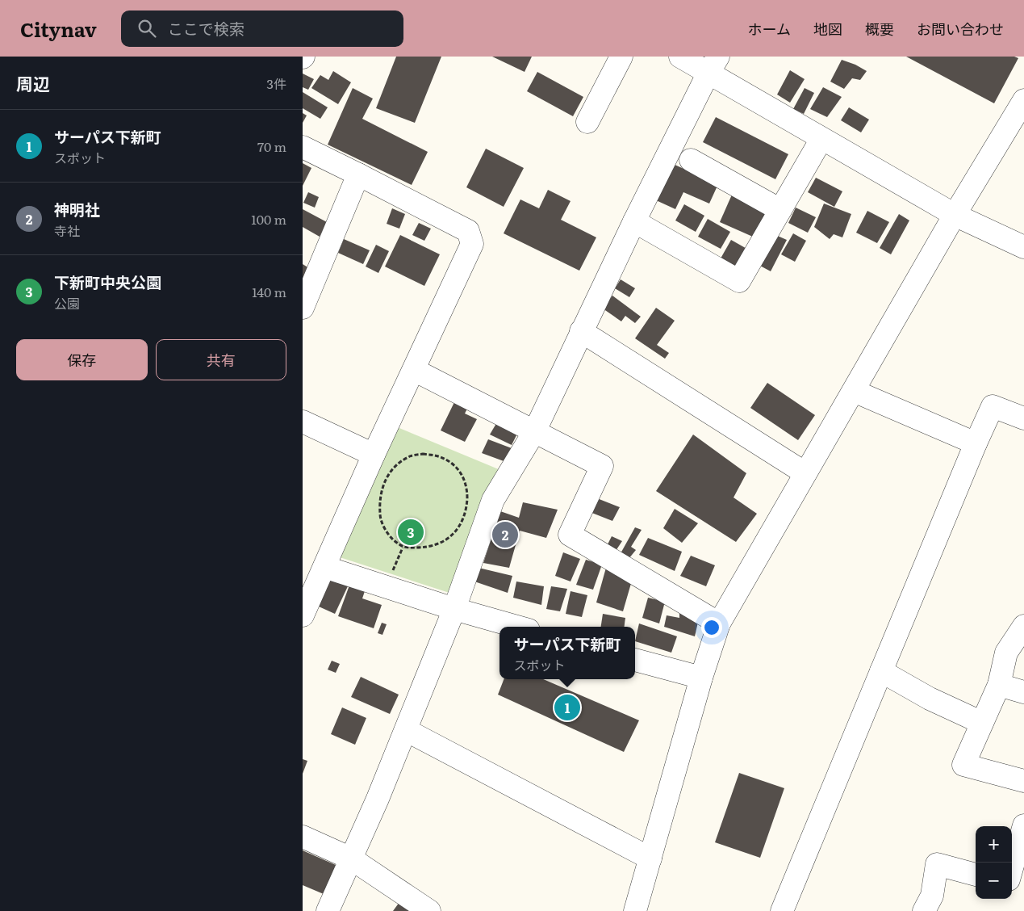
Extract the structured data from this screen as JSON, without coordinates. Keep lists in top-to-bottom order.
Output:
{
  "page": {
    "header": "Citynav",
    "search": "ここで検索",
    "nav": [
      "ホーム",
      "地図",
      "概要",
      "お問い合わせ"
    ],
    "heading": ["周辺", "3件"],
    "list": [
      {
        "mark": "1",
        "name": "サーパス下新町",
        "note": "スポット",
        "value": "70 m"
      },
      {
        "mark": "2",
        "name": "神明社",
        "note": "寺社",
        "value": "100 m"
      },
      {
        "mark": "3",
        "name": "下新町中央公園",
        "note": "公園",
        "value": "140 m"
      }
    ],
    "buttons": ["保存", "共有"],
    "pins": ["3", "2", "1"],
    "popup": ["サーパス下新町", "スポット"],
    "map_buttons": ["+", "−"]
  }
}
